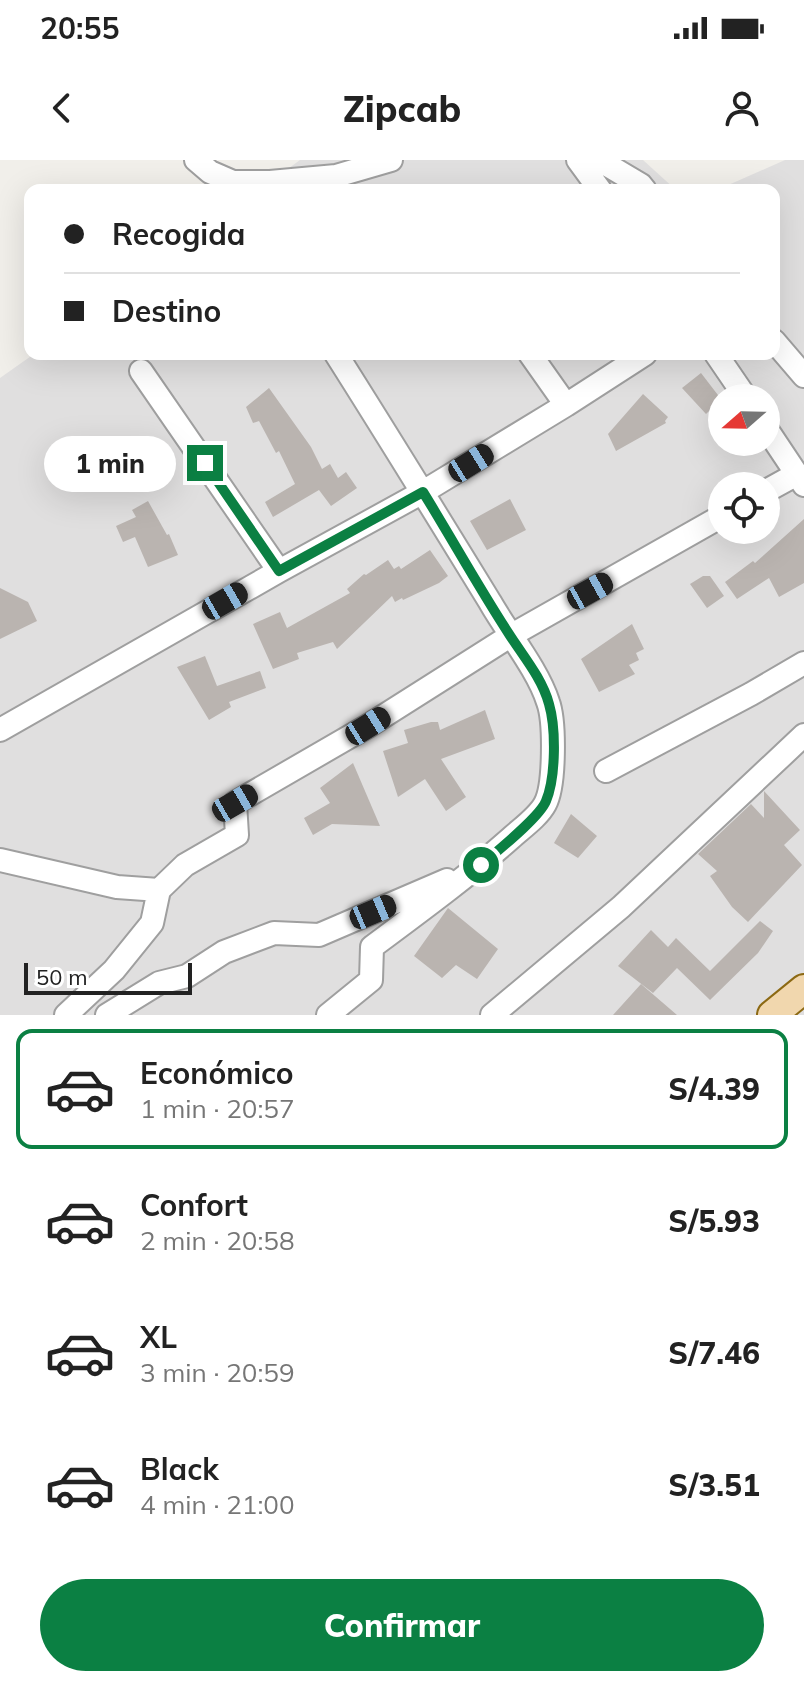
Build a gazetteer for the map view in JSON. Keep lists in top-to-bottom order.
{
  "scale_bar": "50 m",
  "north": "left",
  "page": {
    "status": "20:55",
    "header": "Zipcab",
    "banner": ["Recogida", "Destino"],
    "bubble": "1 min",
    "scale": "50 m",
    "list": [
      {
        "name": "Económico",
        "note": "1 min · 20:57",
        "value": "S/4.39"
      },
      {
        "name": "Confort",
        "note": "2 min · 20:58",
        "value": "S/5.93"
      },
      {
        "name": "XL",
        "note": "3 min · 20:59",
        "value": "S/7.46"
      },
      {
        "name": "Black",
        "note": "4 min · 21:00",
        "value": "S/3.51"
      }
    ],
    "buttons": "Confirmar"
  }
}
